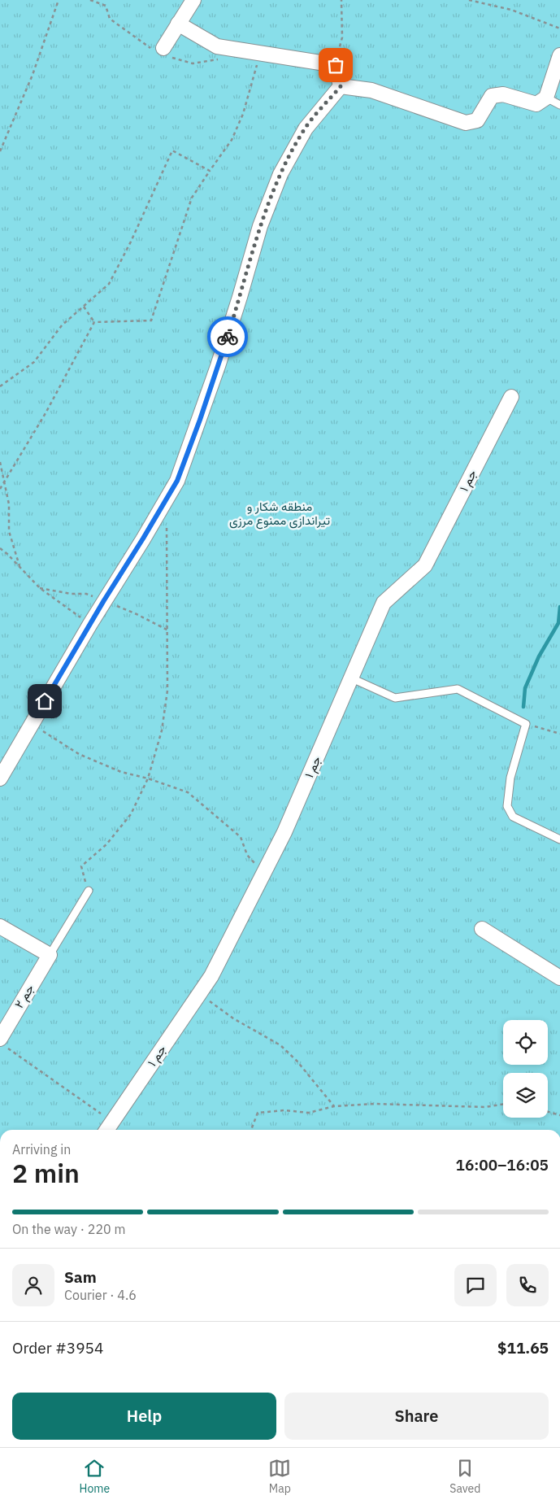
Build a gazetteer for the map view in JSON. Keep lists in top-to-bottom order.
{
  "streets": {
    "street": ["جم ۱", "جم ۲"]
  },
  "parks": ["منطقه شکار و تیراندازی ممنوع مرزی"],
  "page": {
    "heading": ["2 min", "Arriving in", "16:00–16:05"],
    "panel": [
      "Sam",
      "Courier · 4.6",
      "Order #3954",
      "$11.65"
    ],
    "bar": "On the way · 220 m",
    "buttons": ["Help", "Share"],
    "tabs": ["Home", "Map", "Saved"]
  }
}
